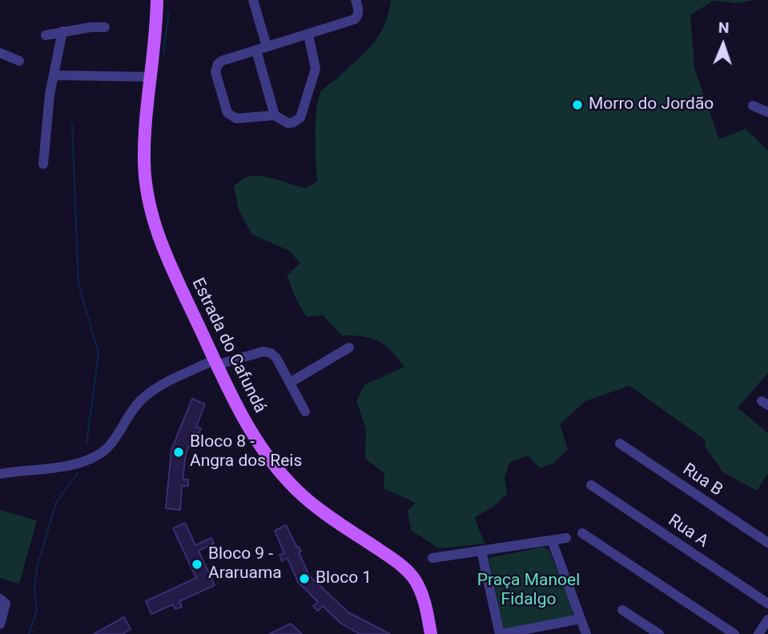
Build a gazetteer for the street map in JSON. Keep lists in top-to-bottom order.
{
  "streets": {
    "main road": ["Estrada do Cafundá"],
    "street": ["Rua B", "Rua A"]
  },
  "parks": ["Praça Manoel Fidalgo"],
  "places": [
    "Morro do Jordão",
    "Bloco 8 - Angra dos Reis",
    "Bloco 9 - Araruama",
    "Bloco 1"
  ],
  "north": "top"
}
